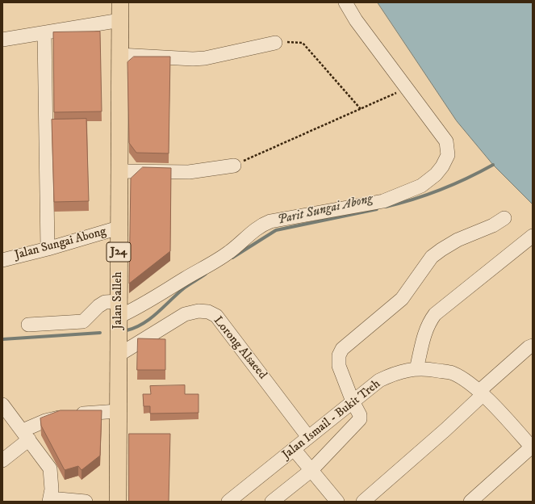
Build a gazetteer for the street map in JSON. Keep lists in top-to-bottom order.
{
  "streets": {
    "main road": ["J24", "Jalan Salleh"],
    "street": ["Jalan Sungai Abong", "Lorong Alsaeed", "Jalan Ismail - Bukit Treh"]
  },
  "crossings": [
    ["Jalan Sungai Abong", "Jalan Salleh"],
    ["Jalan Salleh", "Lorong Alsaeed"],
    ["Lorong Alsaeed", "Jalan Ismail - Bukit Treh"]
  ],
  "water": ["Parit Sungai Abong"]
}
